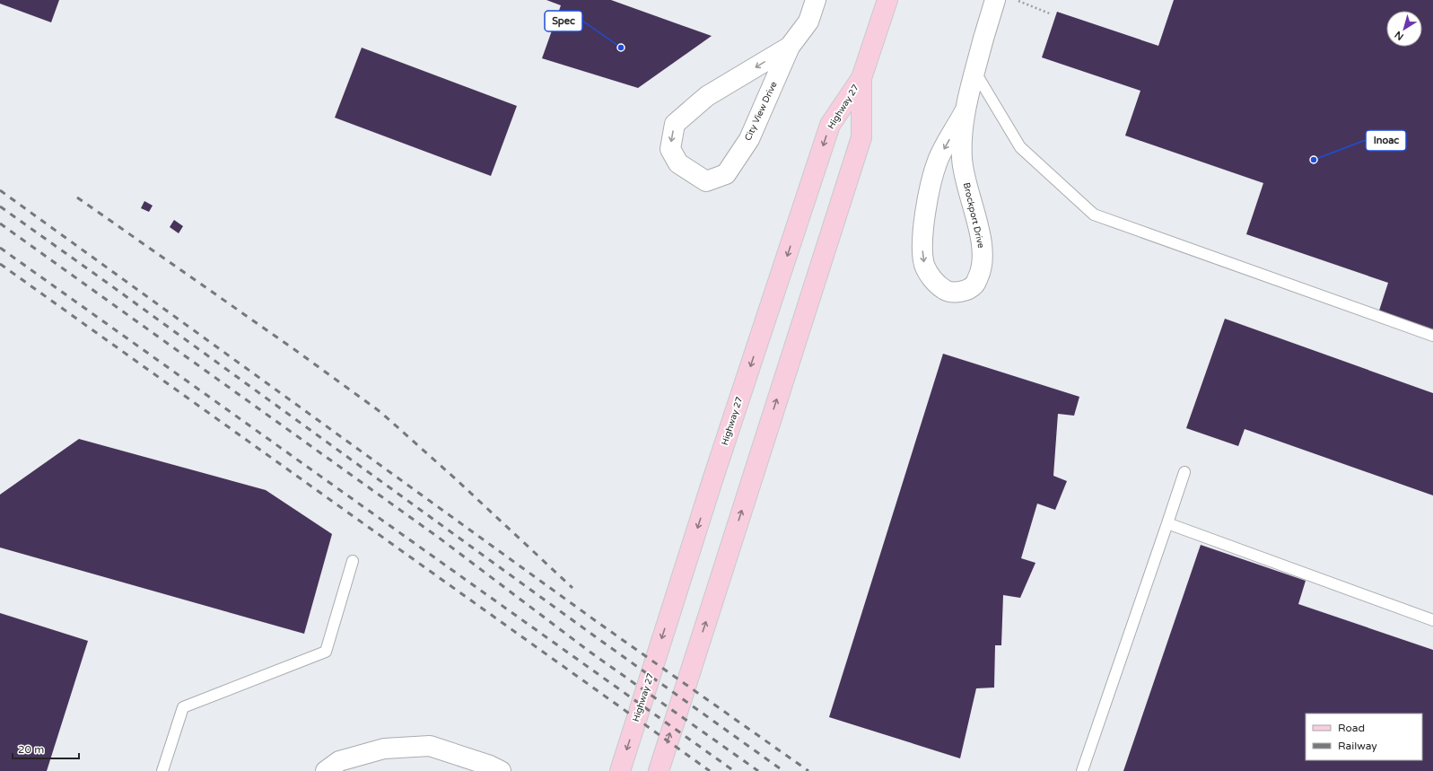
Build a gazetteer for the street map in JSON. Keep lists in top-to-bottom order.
{
  "streets": {
    "main road": ["Highway 27"],
    "street": ["City View Drive", "Brockport Drive"]
  },
  "places": ["Spec", "Inoac"],
  "legend": ["Road", "Railway"],
  "scale_bar": "20 m",
  "north": "bottom left"
}
